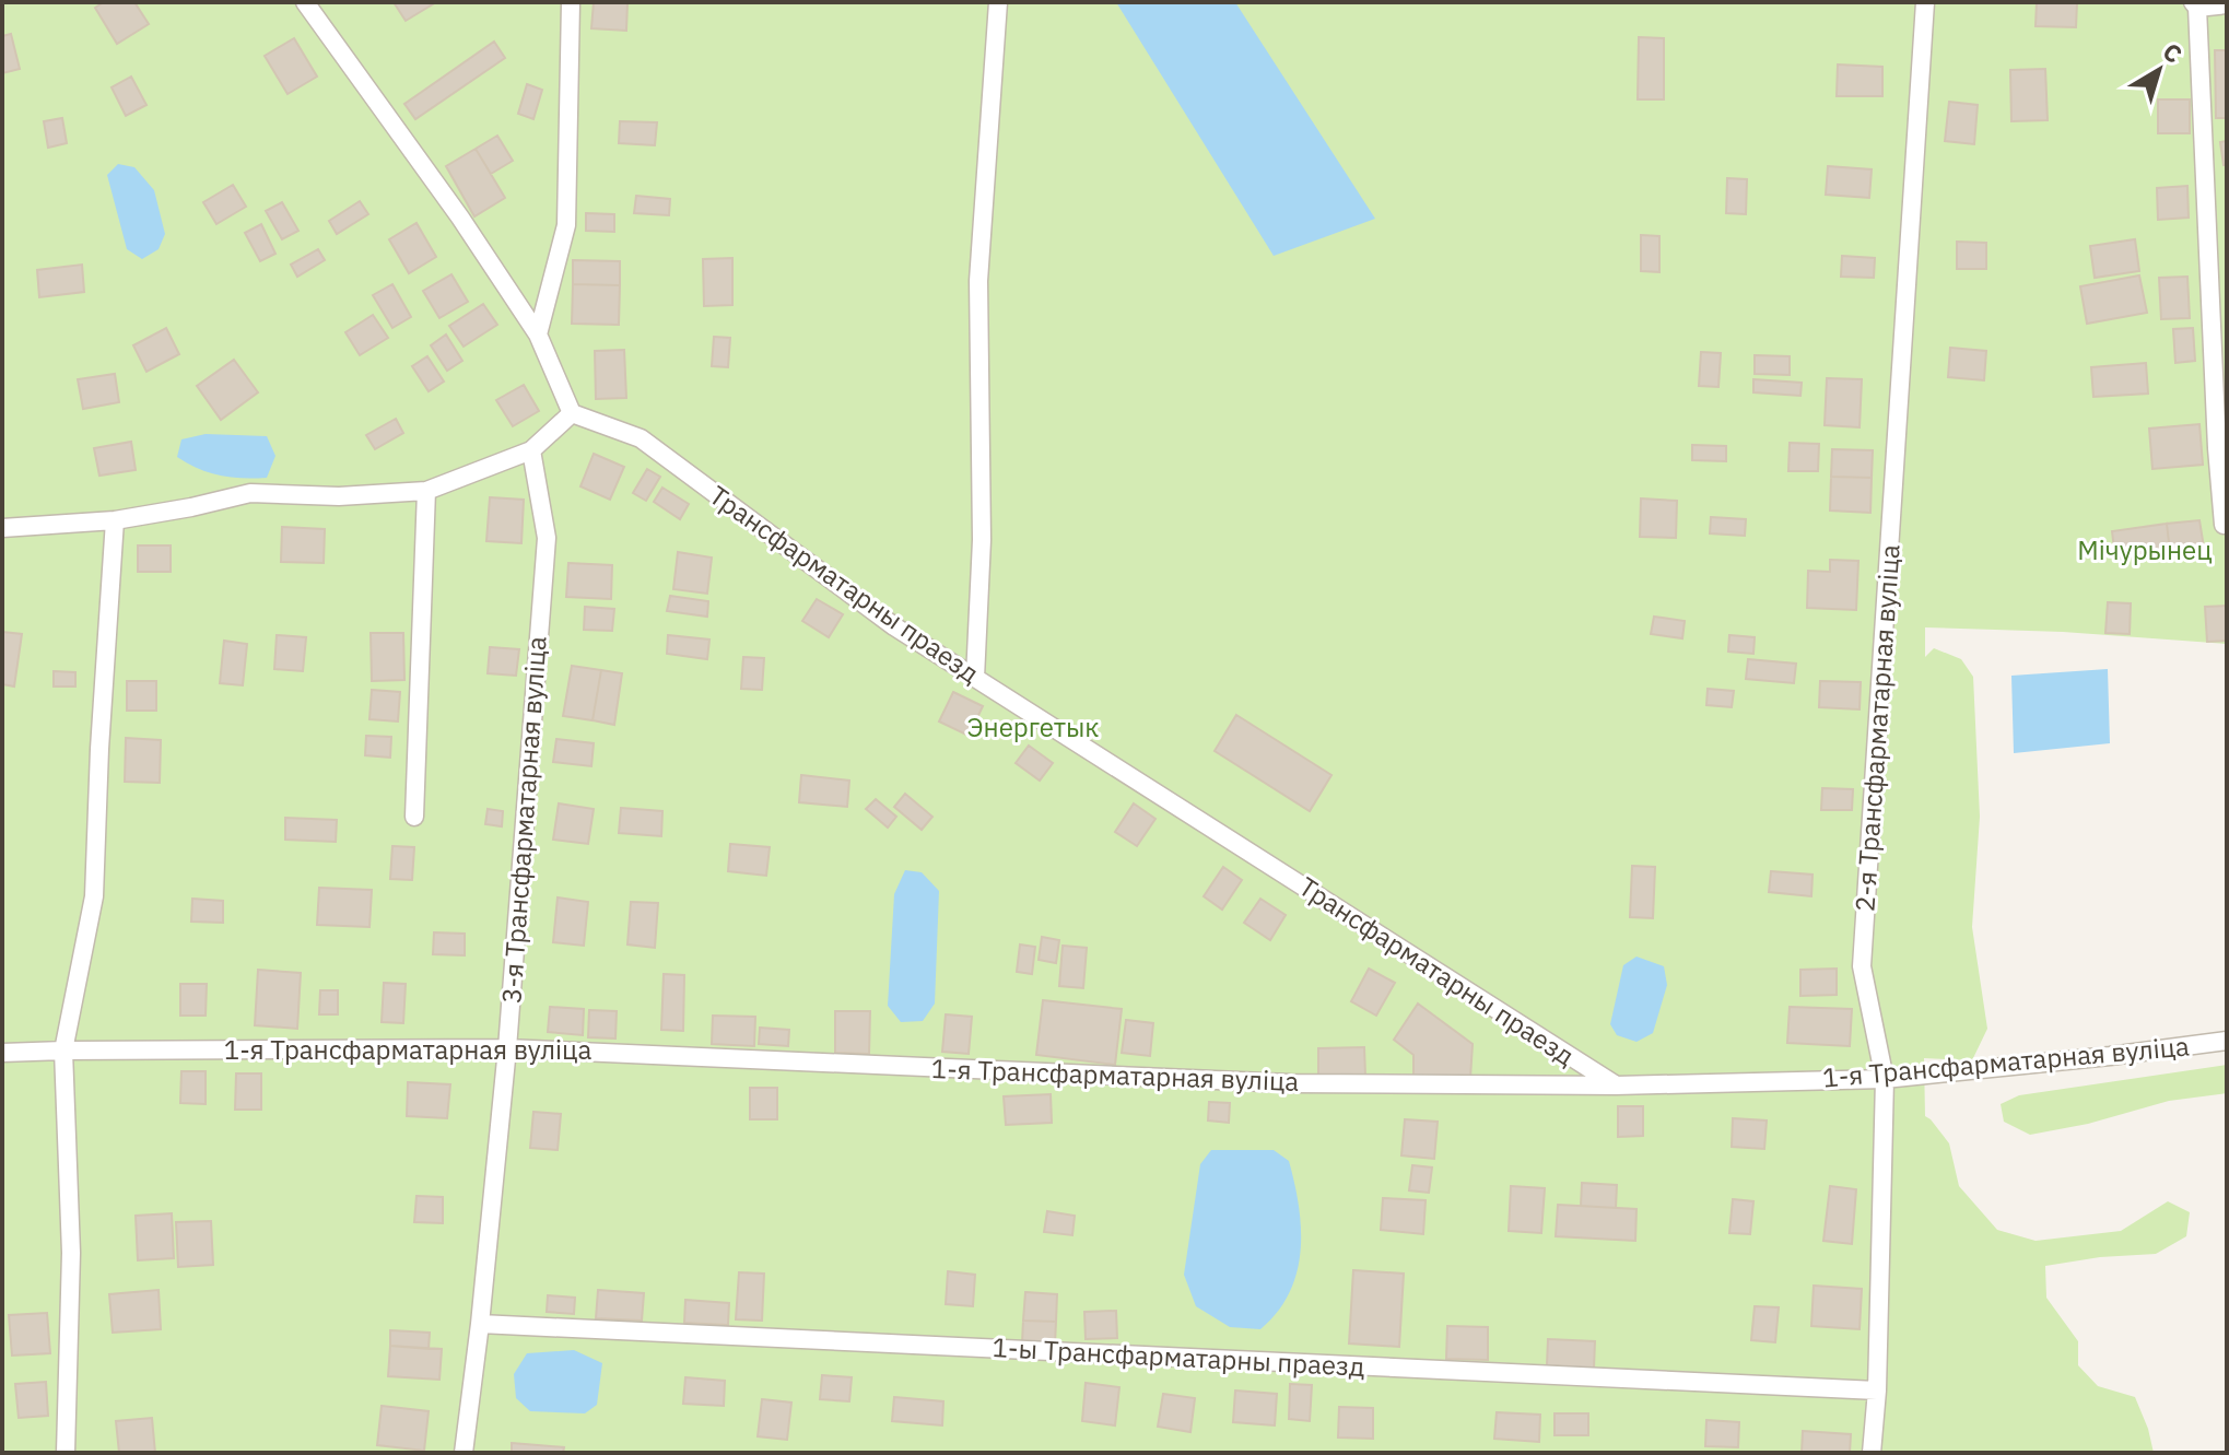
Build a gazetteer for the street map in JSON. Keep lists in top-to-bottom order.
{
  "streets": {
    "lane": [
      "Трансфарматарны праезд",
      "2-я Трансфарматарная вуліца",
      "3-я Трансфарматарная вуліца",
      "1-я Трансфарматарная вуліца",
      "1-ы Трансфарматарны праезд"
    ]
  },
  "crossings": [
    ["Трансфарматарны праезд", "1-я Трансфарматарная вуліца"],
    ["2-я Трансфарматарная вуліца", "1-я Трансфарматарная вуліца"],
    ["2-я Трансфарматарная вуліца", "1-ы Трансфарматарны праезд"],
    ["3-я Трансфарматарная вуліца", "1-я Трансфарматарная вуліца"],
    ["3-я Трансфарматарная вуліца", "1-ы Трансфарматарны праезд"]
  ],
  "parks": ["Мічурынец", "Энергетык"],
  "north": "top right"
}
